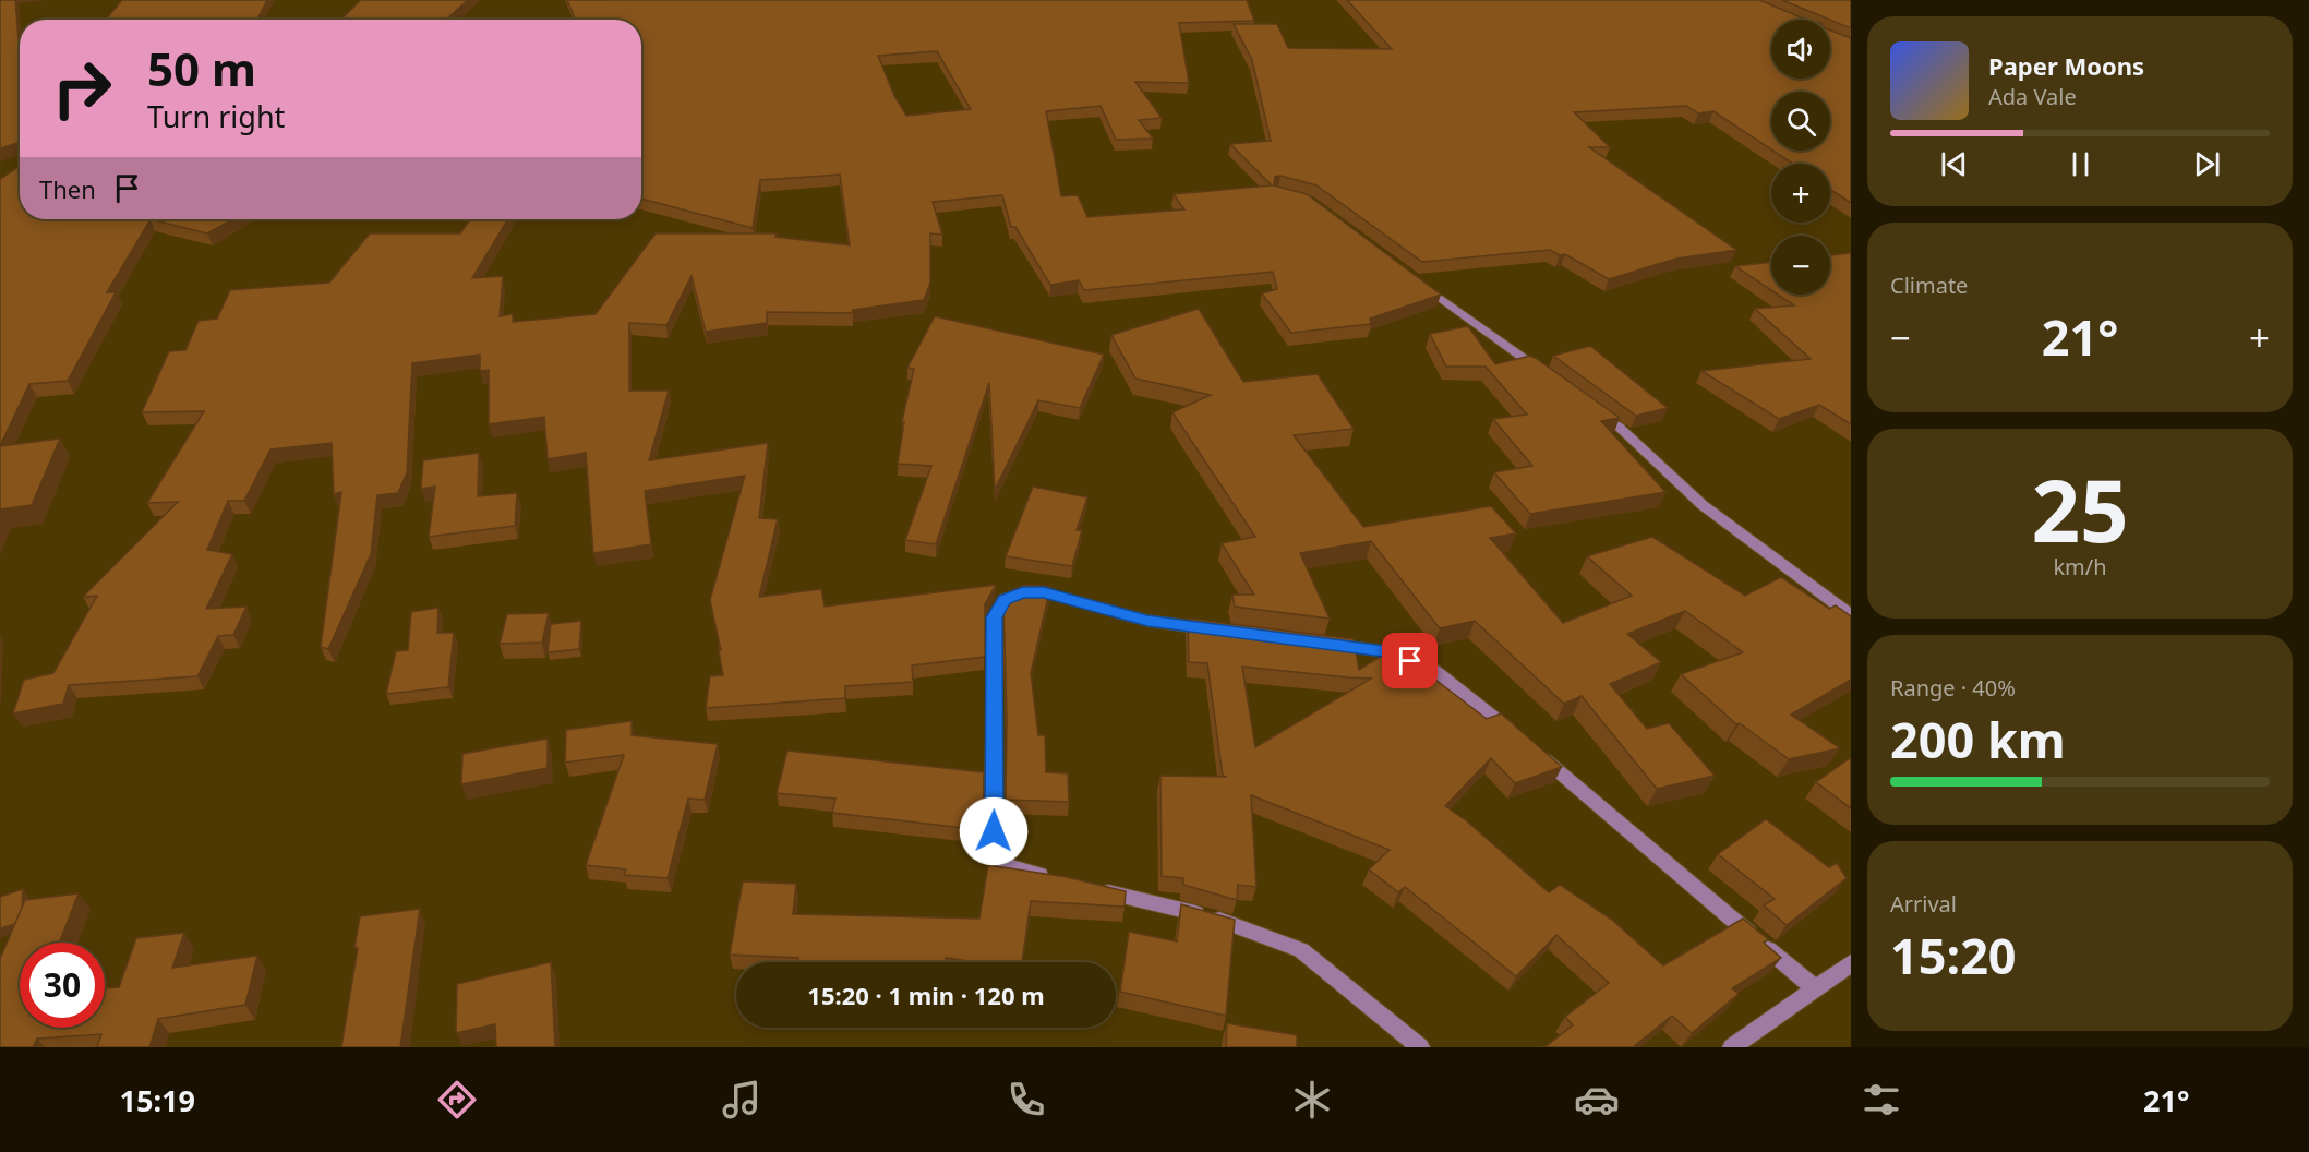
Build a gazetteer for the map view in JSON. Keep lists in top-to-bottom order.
{
  "page": {
    "map_buttons": ["+", "−"],
    "turn": ["50 m", "Turn right"],
    "song": ["Paper Moons", "Ada Vale"],
    "then": "Then",
    "tile": [
      "Climate",
      ["25", "km/h"],
      ["Range · 40%", "200 km"],
      ["Arrival", "15:20"]
    ],
    "heat": ["−", "21°", "+"],
    "limit": "30",
    "trip": "15:20 · 1 min · 120 m",
    "tabs": ["15:19", "21°"]
  }
}
